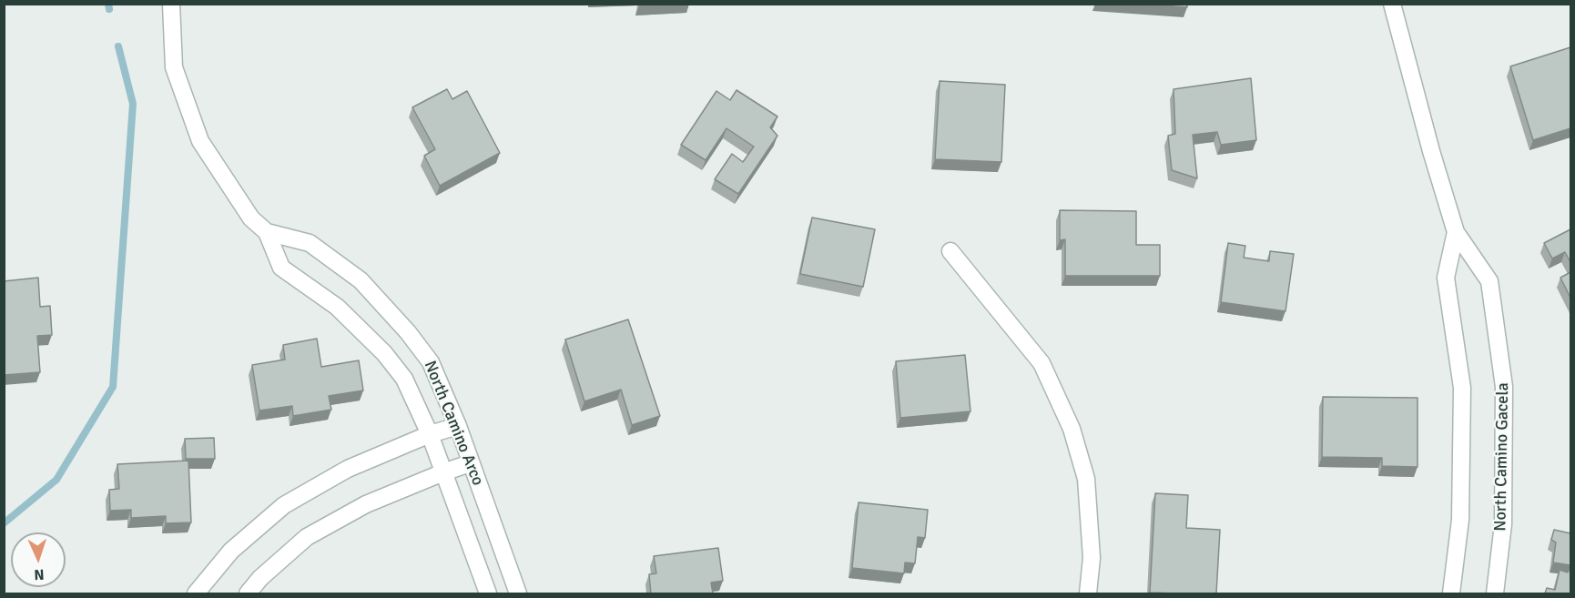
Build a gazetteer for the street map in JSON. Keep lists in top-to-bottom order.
{
  "streets": {
    "street": ["North Camino Arco", "North Camino Gacela"]
  },
  "north": "bottom"
}
